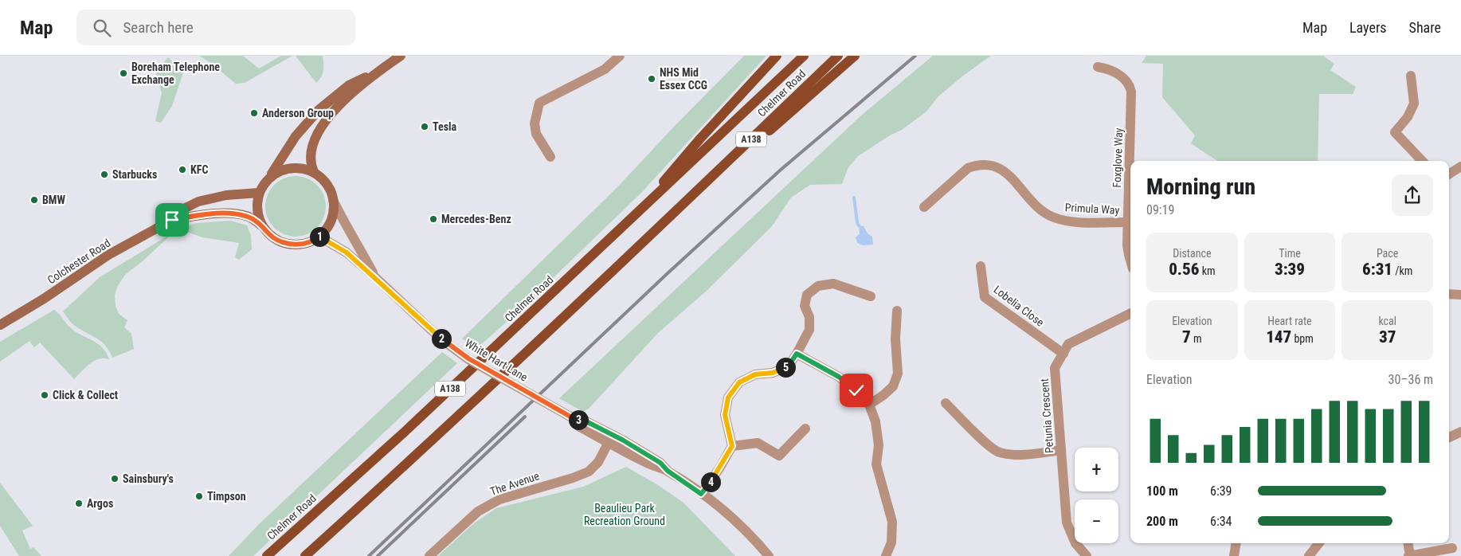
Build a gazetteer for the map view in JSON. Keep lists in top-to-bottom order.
{
  "streets": {
    "main road": ["Chelmer Road", "A138", "Colchester Road"],
    "street": [
      "Foxglove Way",
      "Primula Way",
      "Lobelia Close",
      "White Hart Lane",
      "Petunia Crescent",
      "The Avenue"
    ]
  },
  "crossings": [
    ["Chelmer Road", "A138"],
    ["Foxglove Way", "Primula Way"],
    ["Colchester Road", "White Hart Lane"],
    ["Lobelia Close", "Petunia Crescent"],
    ["White Hart Lane", "The Avenue"]
  ],
  "parks": ["Beaulieu Park Recreation Ground"],
  "places": [
    "Boreham Telephone Exchange",
    "NHS Mid Essex CCG",
    "Anderson Group",
    "Tesla",
    "KFC",
    "Starbucks",
    "BMW",
    "Mercedes-Benz",
    "Click & Collect",
    "Sainsbury's",
    "Timpson",
    "Argos"
  ],
  "page": {
    "header": "Map",
    "search": "Search here",
    "nav": ["Map", "Layers", "Share"],
    "heading": ["Morning run", "09:19"],
    "pins": [
      "1",
      "2",
      "5",
      "3",
      "4"
    ],
    "stats": [
      ["Distance", "0.56 km"],
      ["Time", "3:39"],
      ["Pace", "6:31 /km"],
      ["Elevation", "7 m"],
      ["Heart rate", "147 bpm"],
      ["kcal", "37"]
    ],
    "chart": ["Elevation", "30–36 m"],
    "map_buttons": ["+", "−"],
    "list": [
      {
        "name": "100 m",
        "note": "6:39"
      },
      {
        "name": "200 m",
        "note": "6:34"
      }
    ]
  }
}
